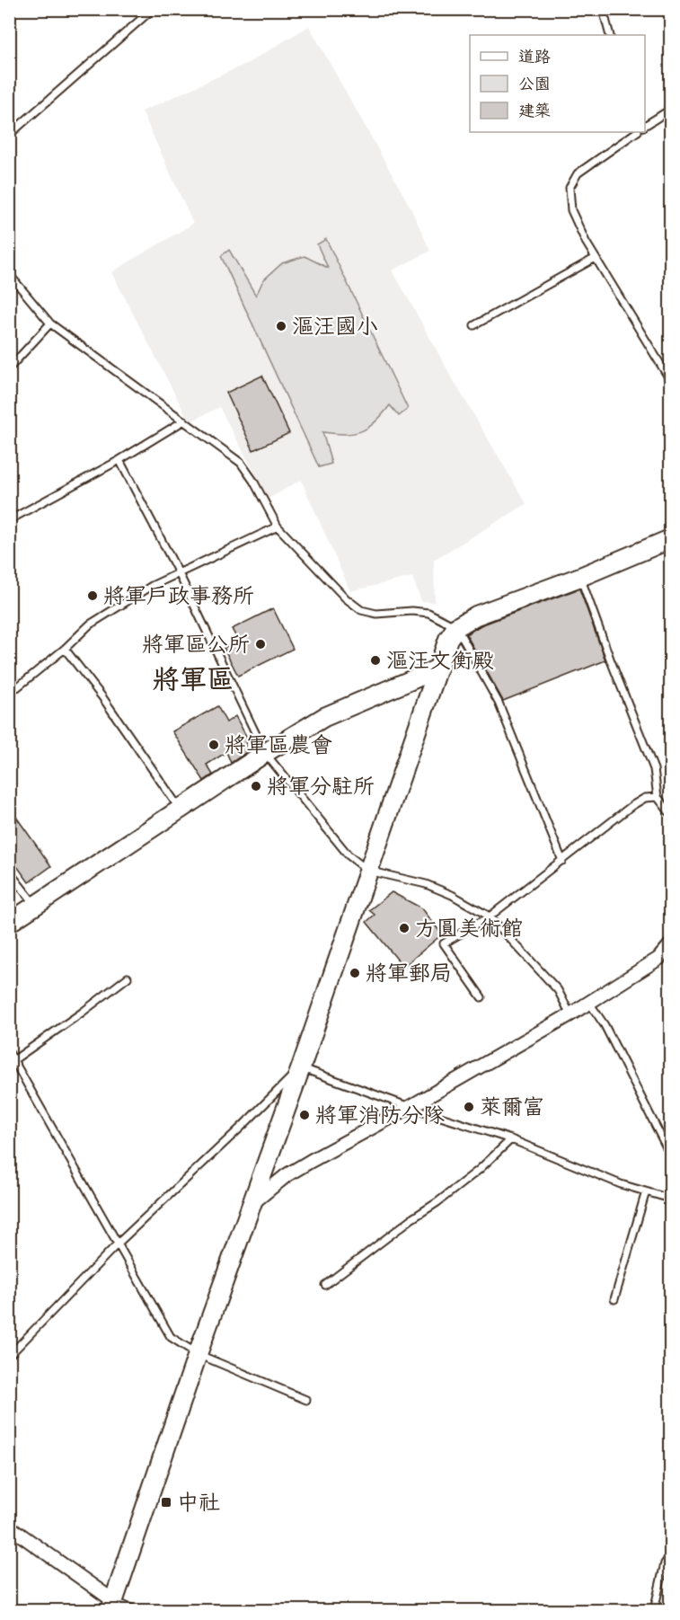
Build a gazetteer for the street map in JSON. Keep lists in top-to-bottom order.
{
  "districts": ["將軍區"],
  "places": {
    "other": [
      "漚汪國小",
      "將軍戶政事務所",
      "將軍區公所",
      "漚汪文衡殿",
      "將軍區農會",
      "將軍分駐所",
      "方圓美術館",
      "將軍郵局",
      "萊爾富",
      "將軍消防分隊"
    ],
    "transit": ["中社"]
  },
  "legend": ["道路", "公園", "建築"]
}
